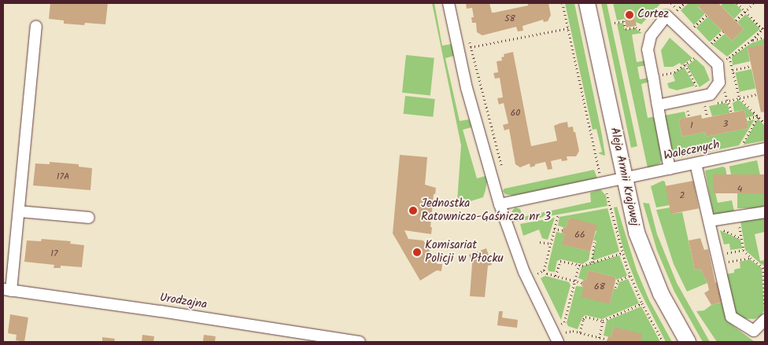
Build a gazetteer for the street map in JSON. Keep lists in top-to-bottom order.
{
  "streets": {
    "street": ["Walecznych", "Aleja Armii Krajowej", "Urodzajna"]
  },
  "crossings": [
    ["Walecznych", "Aleja Armii Krajowej"]
  ],
  "places": ["Cortez", "Jednostka Ratowniczo-Gaśnicza nr 3", "Komisariat Policji w Płocku"],
  "house_numbers": [
    "58",
    "60",
    "3",
    "1",
    "17A",
    "4",
    "2",
    "66",
    "17",
    "68"
  ]
}
